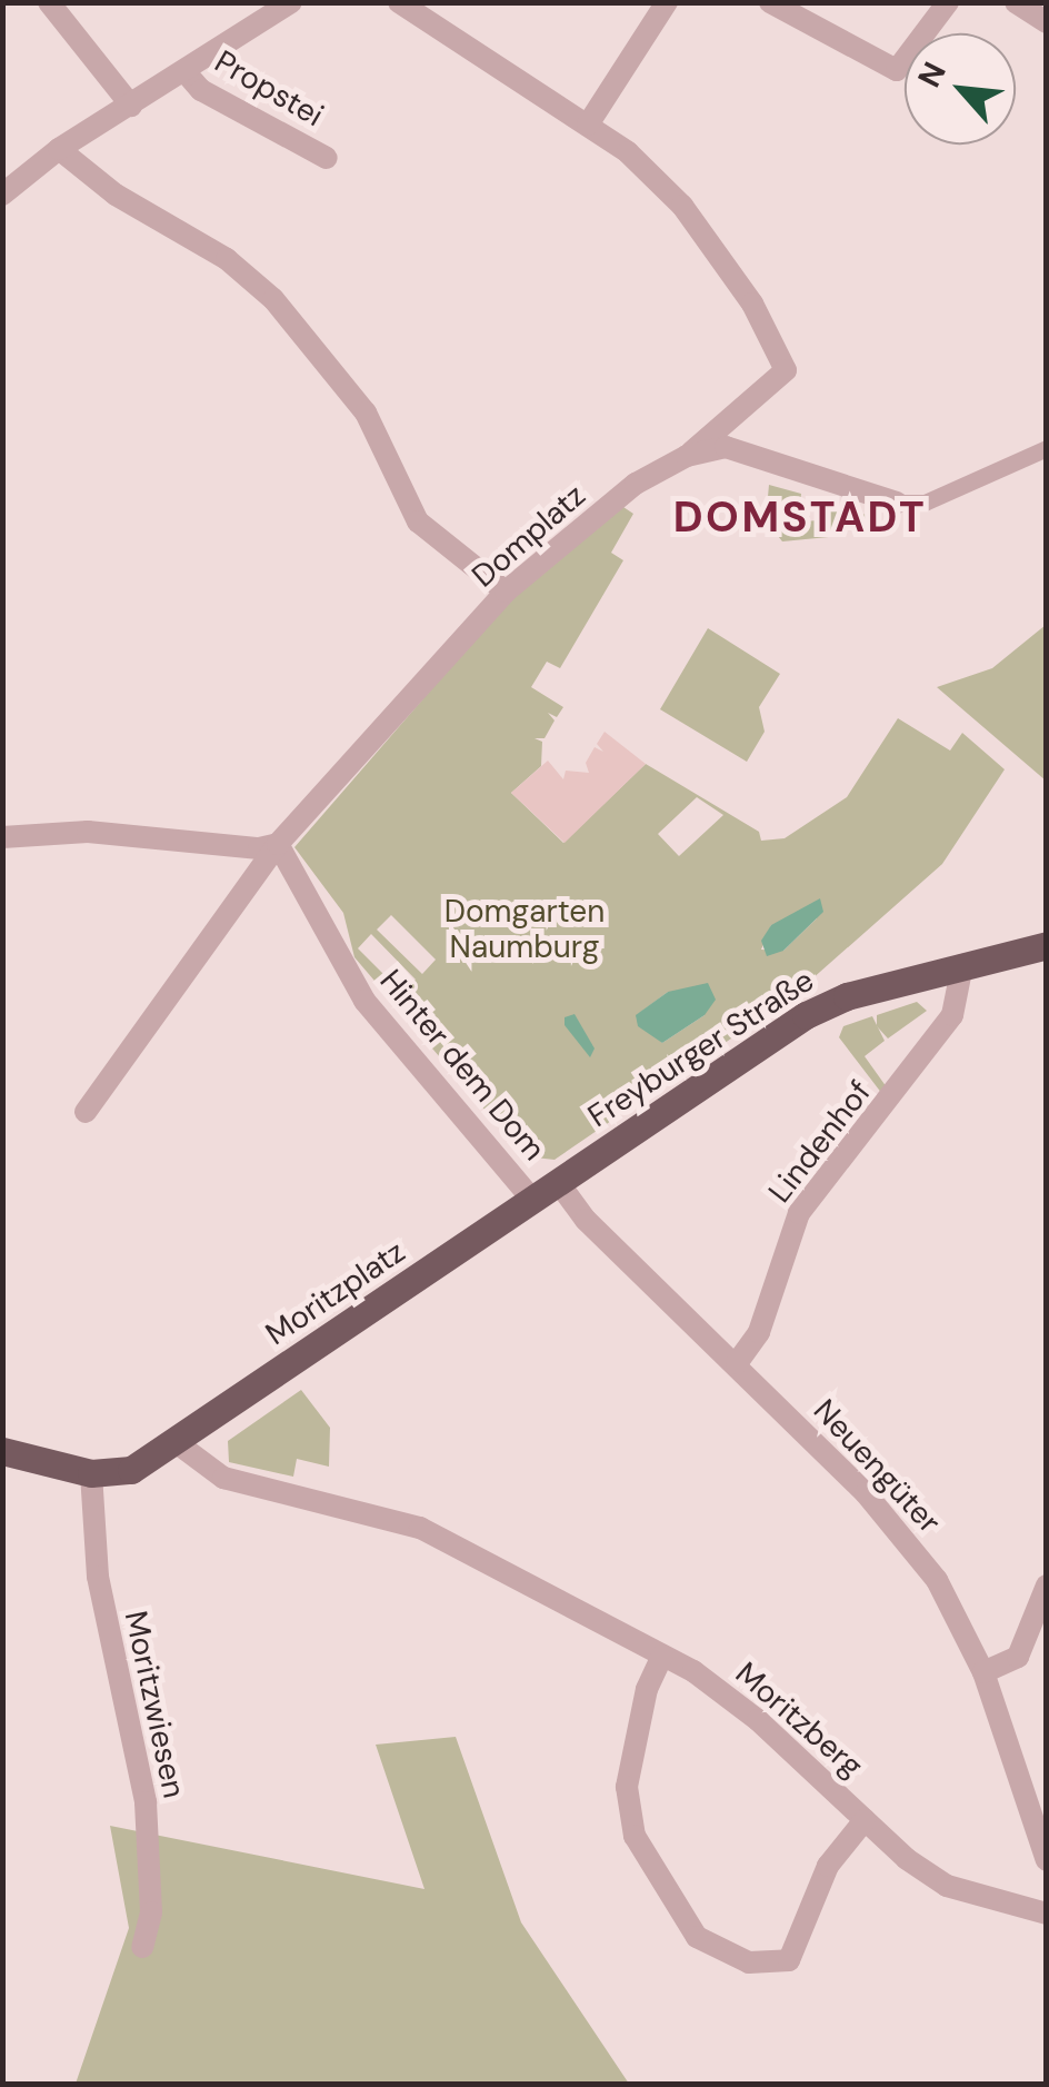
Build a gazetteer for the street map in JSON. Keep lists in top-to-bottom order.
{
  "streets": {
    "main road": ["Freyburger Straße", "Moritzplatz"],
    "street": [
      "Propstei",
      "Domplatz",
      "Hinter dem Dom",
      "Lindenhof",
      "Neuengüter",
      "Moritzwiesen",
      "Moritzberg"
    ]
  },
  "crossings": [
    ["Domplatz", "Hinter dem Dom"],
    ["Freyburger Straße", "Hinter dem Dom"],
    ["Freyburger Straße", "Lindenhof"],
    ["Freyburger Straße", "Moritzplatz"],
    ["Freyburger Straße", "Neuengüter"],
    ["Hinter dem Dom", "Moritzplatz"],
    ["Lindenhof", "Neuengüter"],
    ["Moritzplatz", "Moritzwiesen"],
    ["Moritzplatz", "Moritzberg"]
  ],
  "districts": ["DOMSTADT"],
  "parks": ["Domgarten Naumburg"],
  "north": "top left"
}
